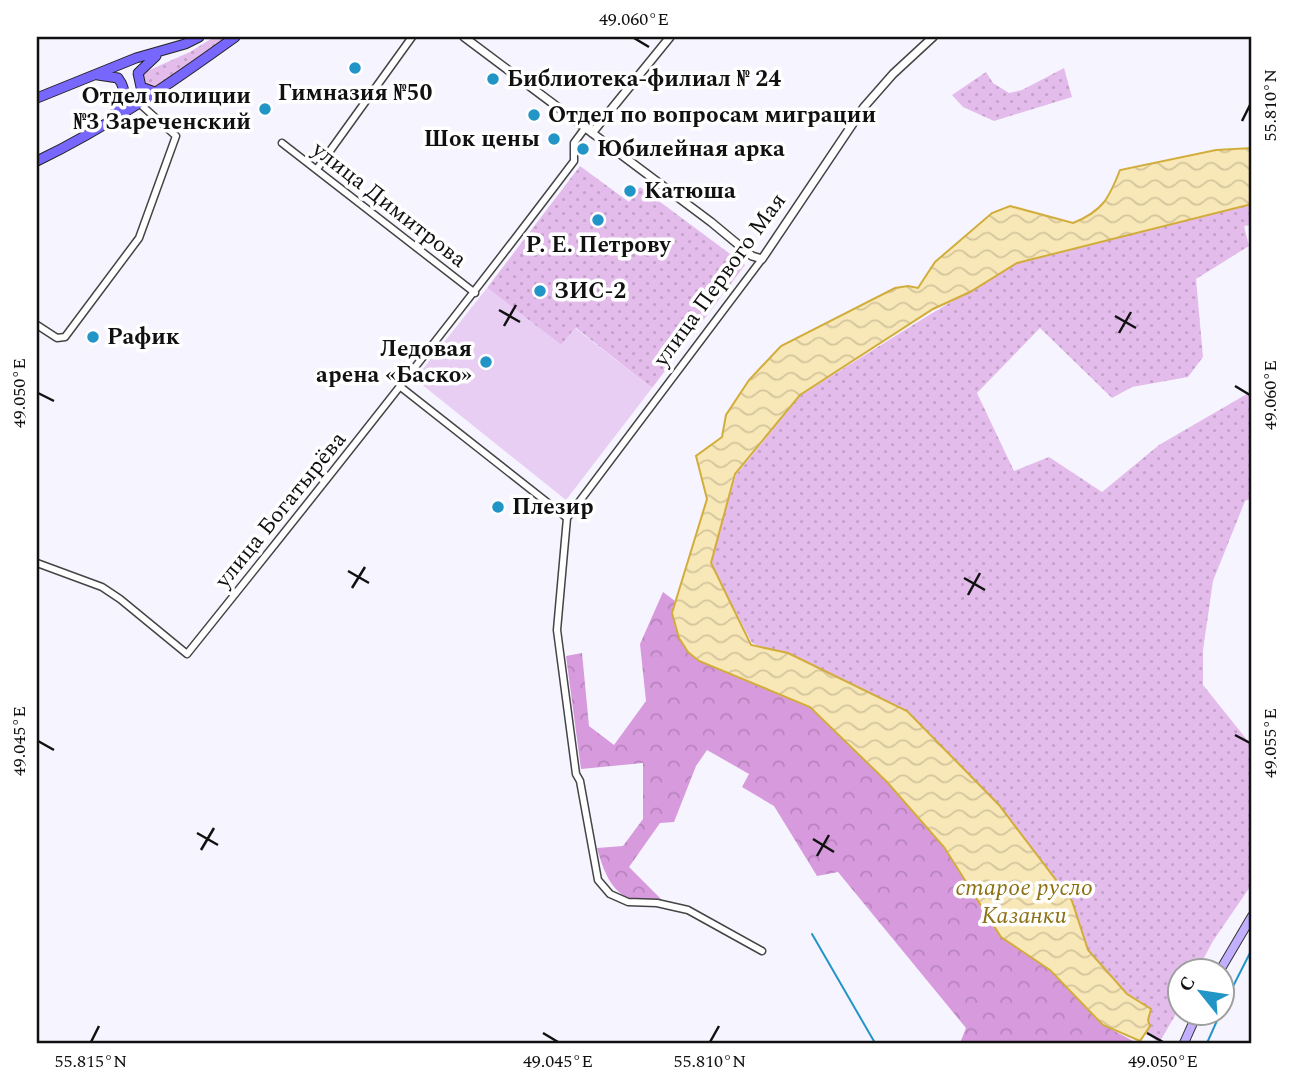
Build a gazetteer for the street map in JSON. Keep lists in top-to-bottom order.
{
  "streets": {
    "street": ["улица Димитрова", "улица Первого Мая", "улица Богатырёва"]
  },
  "crossings": [
    ["улица Димитрова", "улица Богатырёва"]
  ],
  "water": ["старое русло Казанки"],
  "places": [
    "Гимназия №50",
    "Библиотека-филиал № 24",
    "Отдел полиции №3 Зареченский",
    "Отдел по вопросам миграции",
    "Шок цены",
    "Юбилейная арка",
    "Катюша",
    "Р. Е. Петрову",
    "ЗИС-2",
    "Рафик",
    "Ледовая арена «Баско»",
    "Плезир"
  ],
  "north": "top left",
  "coordinates": [
    "49.060°E",
    "55.810°N",
    "49.050°E",
    "49.045°E",
    "49.055°E",
    "55.815°N"
  ]
}
